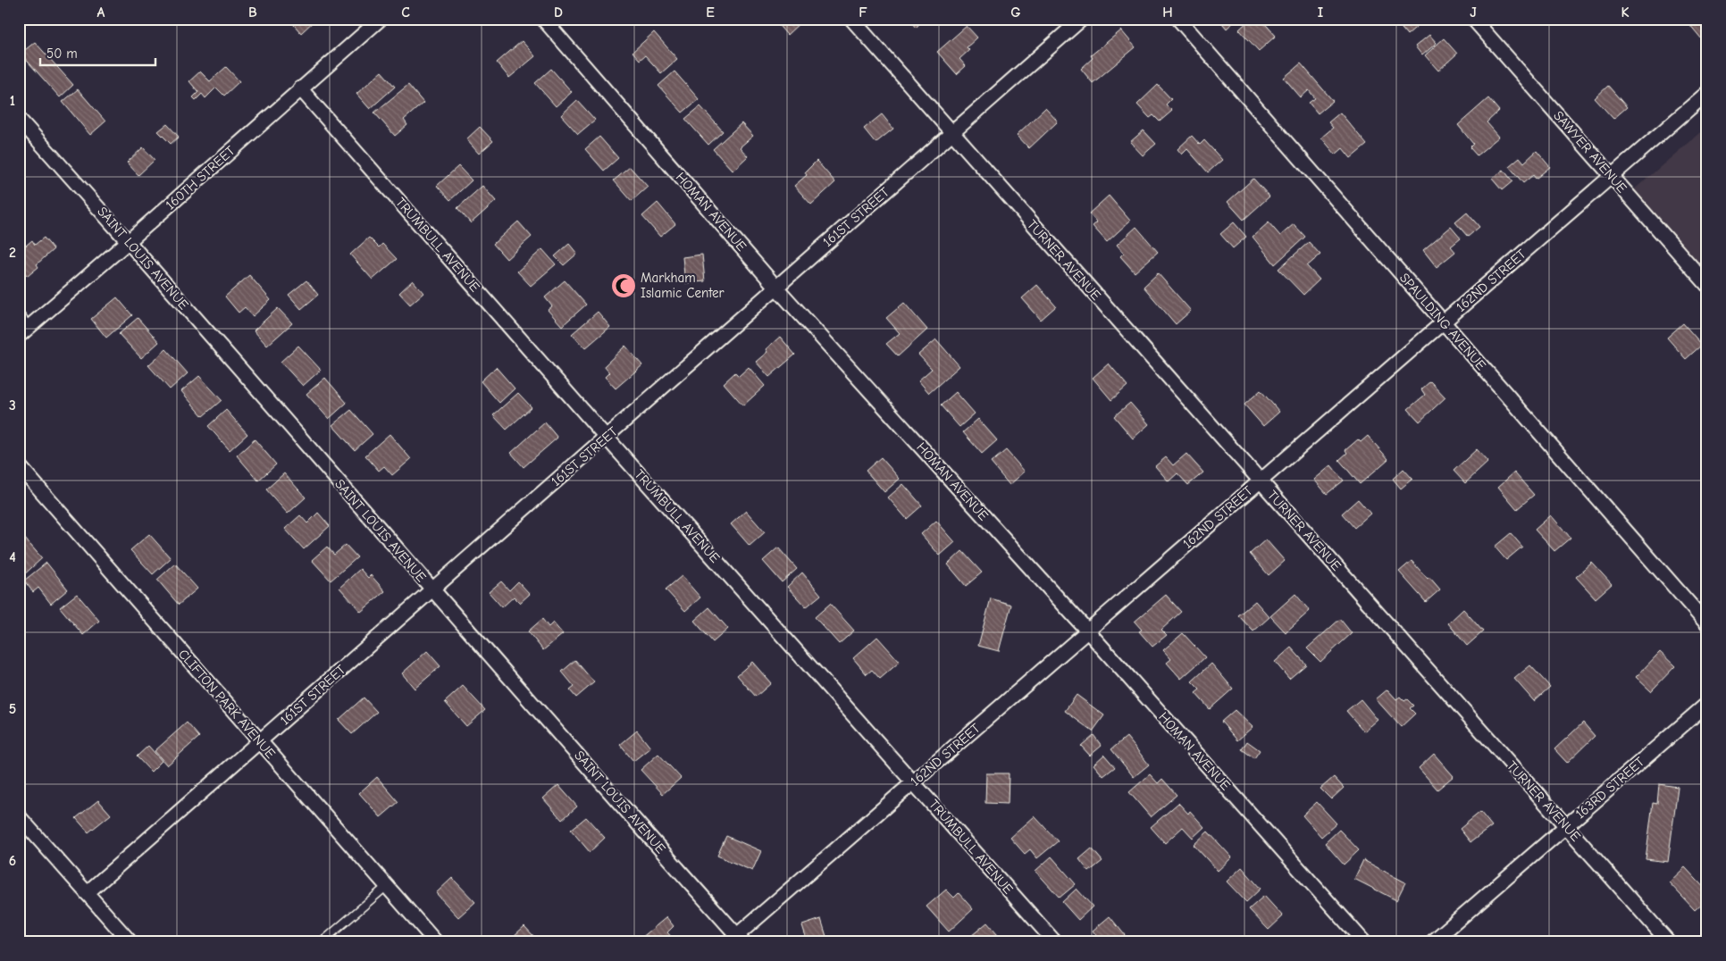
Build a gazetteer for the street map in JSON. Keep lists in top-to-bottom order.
{
  "streets": {
    "street": [
      "SAWYER AVENUE",
      "160TH STREET",
      "HOMAN AVENUE",
      "161ST STREET",
      "TRUMBULL AVENUE",
      "SAINT LOUIS AVENUE",
      "TURNER AVENUE",
      "162ND STREET",
      "SPAULDING AVENUE",
      "CLIFTON PARK AVENUE",
      "163RD STREET"
    ]
  },
  "crossings": [
    ["SAWYER AVENUE", "162ND STREET"],
    ["160TH STREET", "TRUMBULL AVENUE"],
    ["160TH STREET", "SAINT LOUIS AVENUE"],
    ["HOMAN AVENUE", "161ST STREET"],
    ["HOMAN AVENUE", "162ND STREET"],
    ["161ST STREET", "TRUMBULL AVENUE"],
    ["161ST STREET", "SAINT LOUIS AVENUE"],
    ["161ST STREET", "TURNER AVENUE"],
    ["161ST STREET", "CLIFTON PARK AVENUE"],
    ["TRUMBULL AVENUE", "162ND STREET"],
    ["SAINT LOUIS AVENUE", "162ND STREET"],
    ["TURNER AVENUE", "162ND STREET"],
    ["TURNER AVENUE", "163RD STREET"],
    ["162ND STREET", "SPAULDING AVENUE"]
  ],
  "places": {
    "mosque": ["Markham Islamic Center"]
  },
  "scale_bar": "50 m",
  "grid": {
    "columns": [
      "A",
      "B",
      "C",
      "D",
      "E",
      "F",
      "G",
      "H",
      "I",
      "J",
      "K"
    ],
    "rows": [
      "1",
      "2",
      "3",
      "4",
      "5",
      "6"
    ]
  }
}
